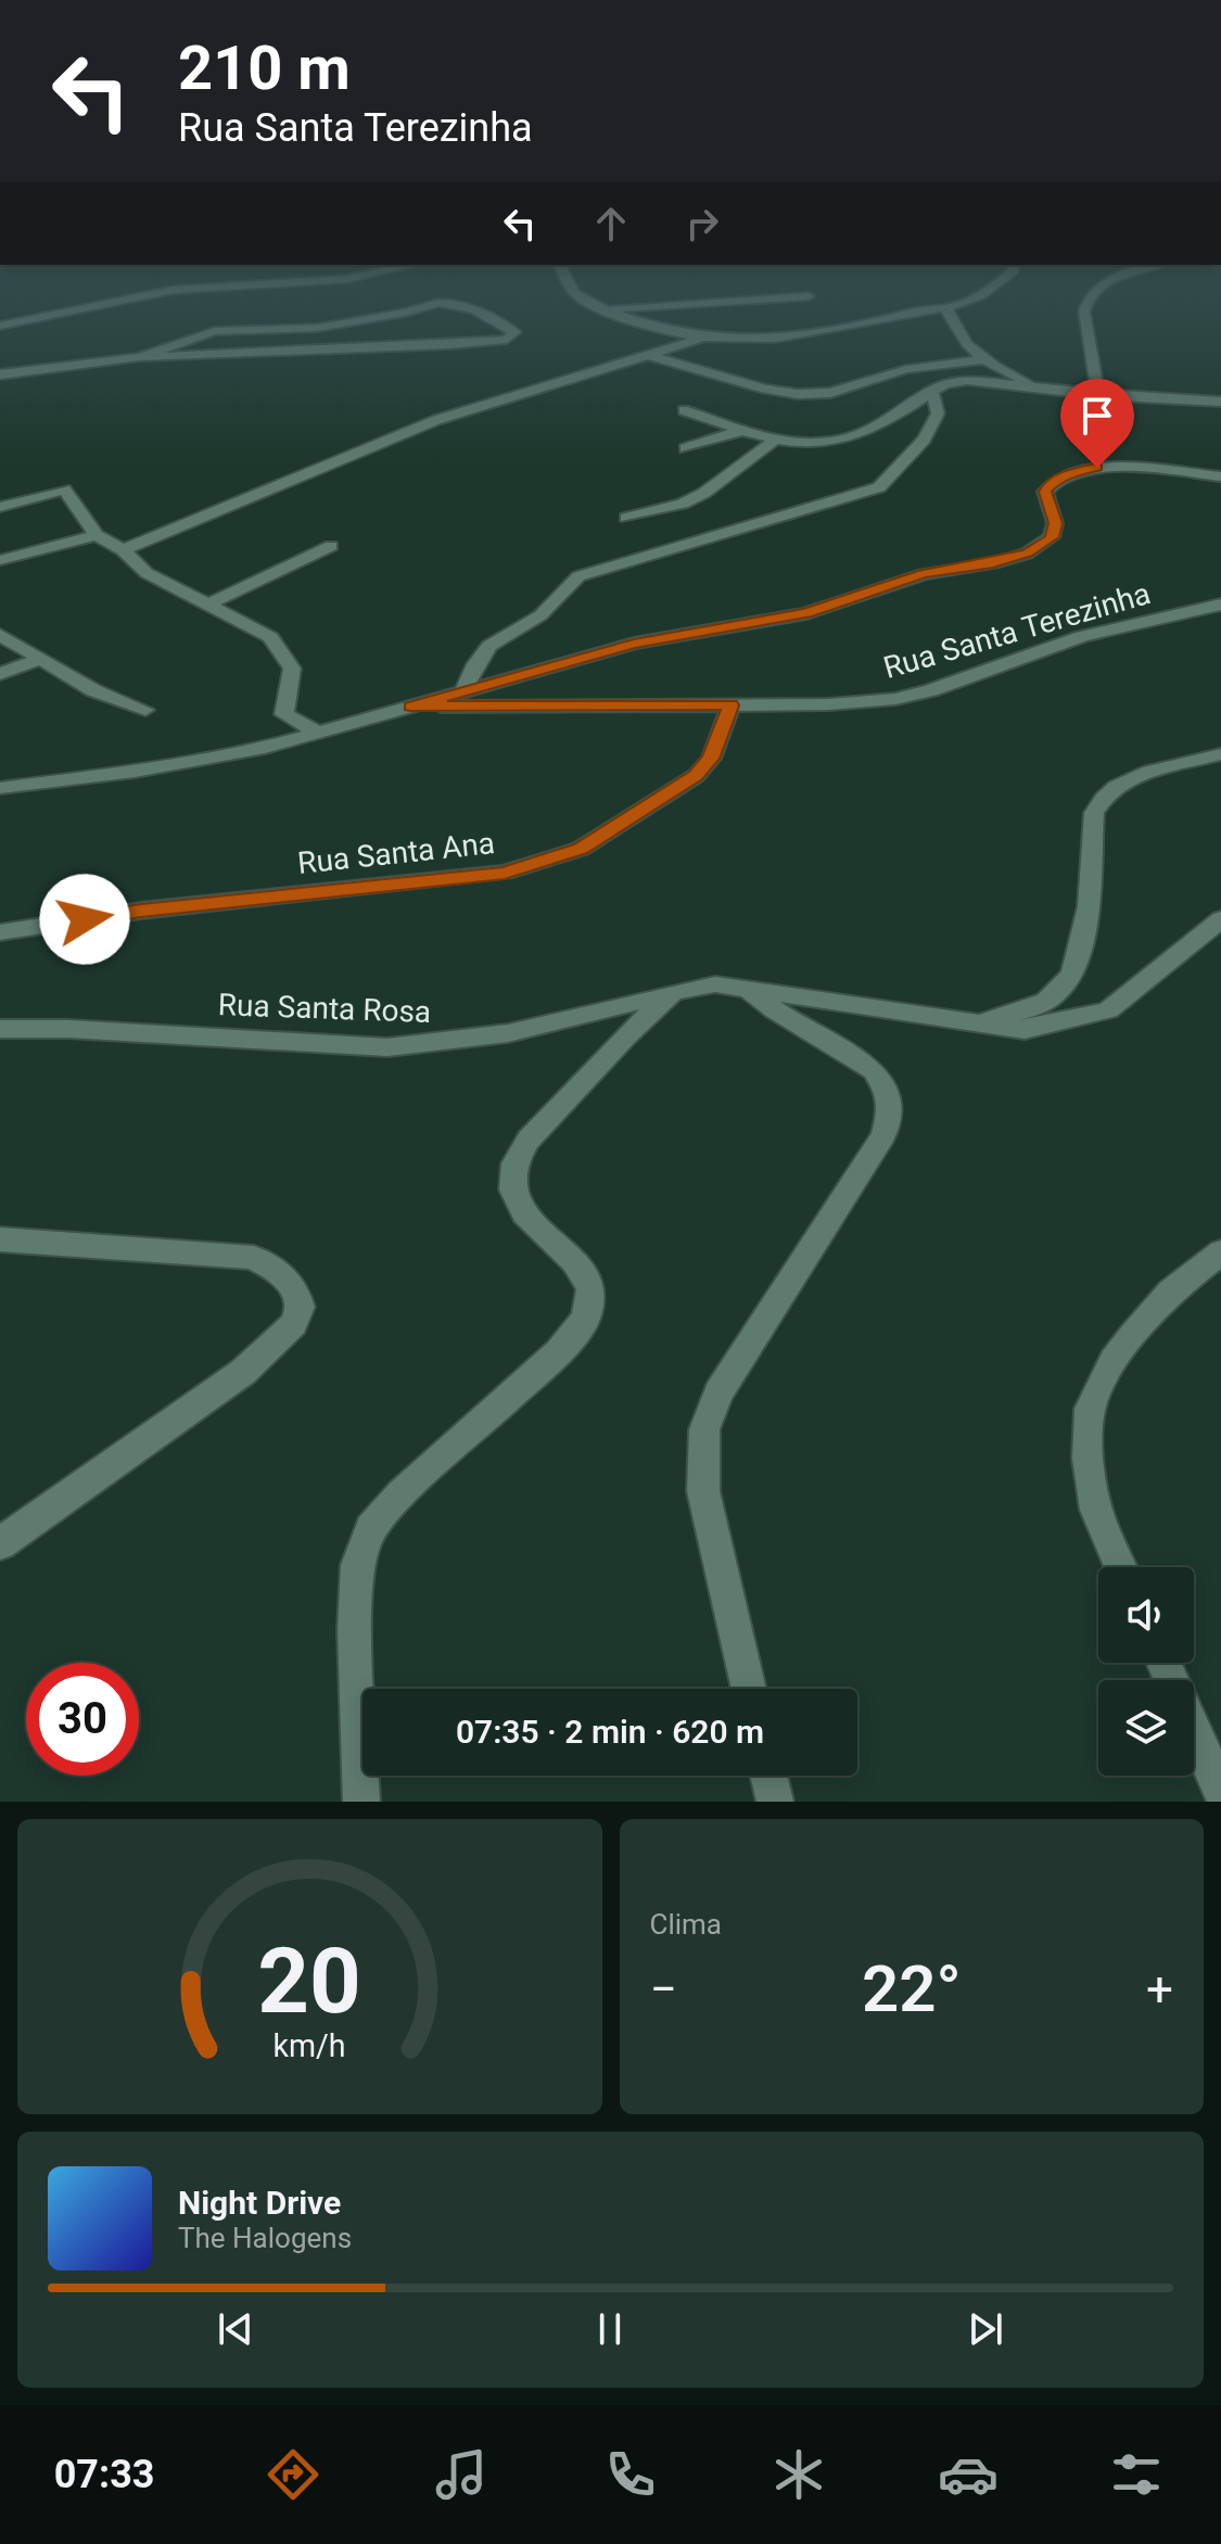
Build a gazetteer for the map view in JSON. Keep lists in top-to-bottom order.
{
  "streets": {
    "street": ["Rua Santa Terezinha", "Rua Santa Ana", "Rua Santa Rosa"]
  },
  "crossings": [
    ["Rua Santa Terezinha", "Rua Santa Ana"]
  ],
  "page": {
    "turn": ["210 m", "Rua Santa Terezinha"],
    "limit": "30",
    "trip": "07:35 · 2 min · 620 m",
    "tile": "Clima",
    "heat": ["−", "22°", "+"],
    "song": ["Night Drive", "The Halogens"],
    "tabs": "07:33",
    "gauge": ["20", "km/h"]
  }
}
